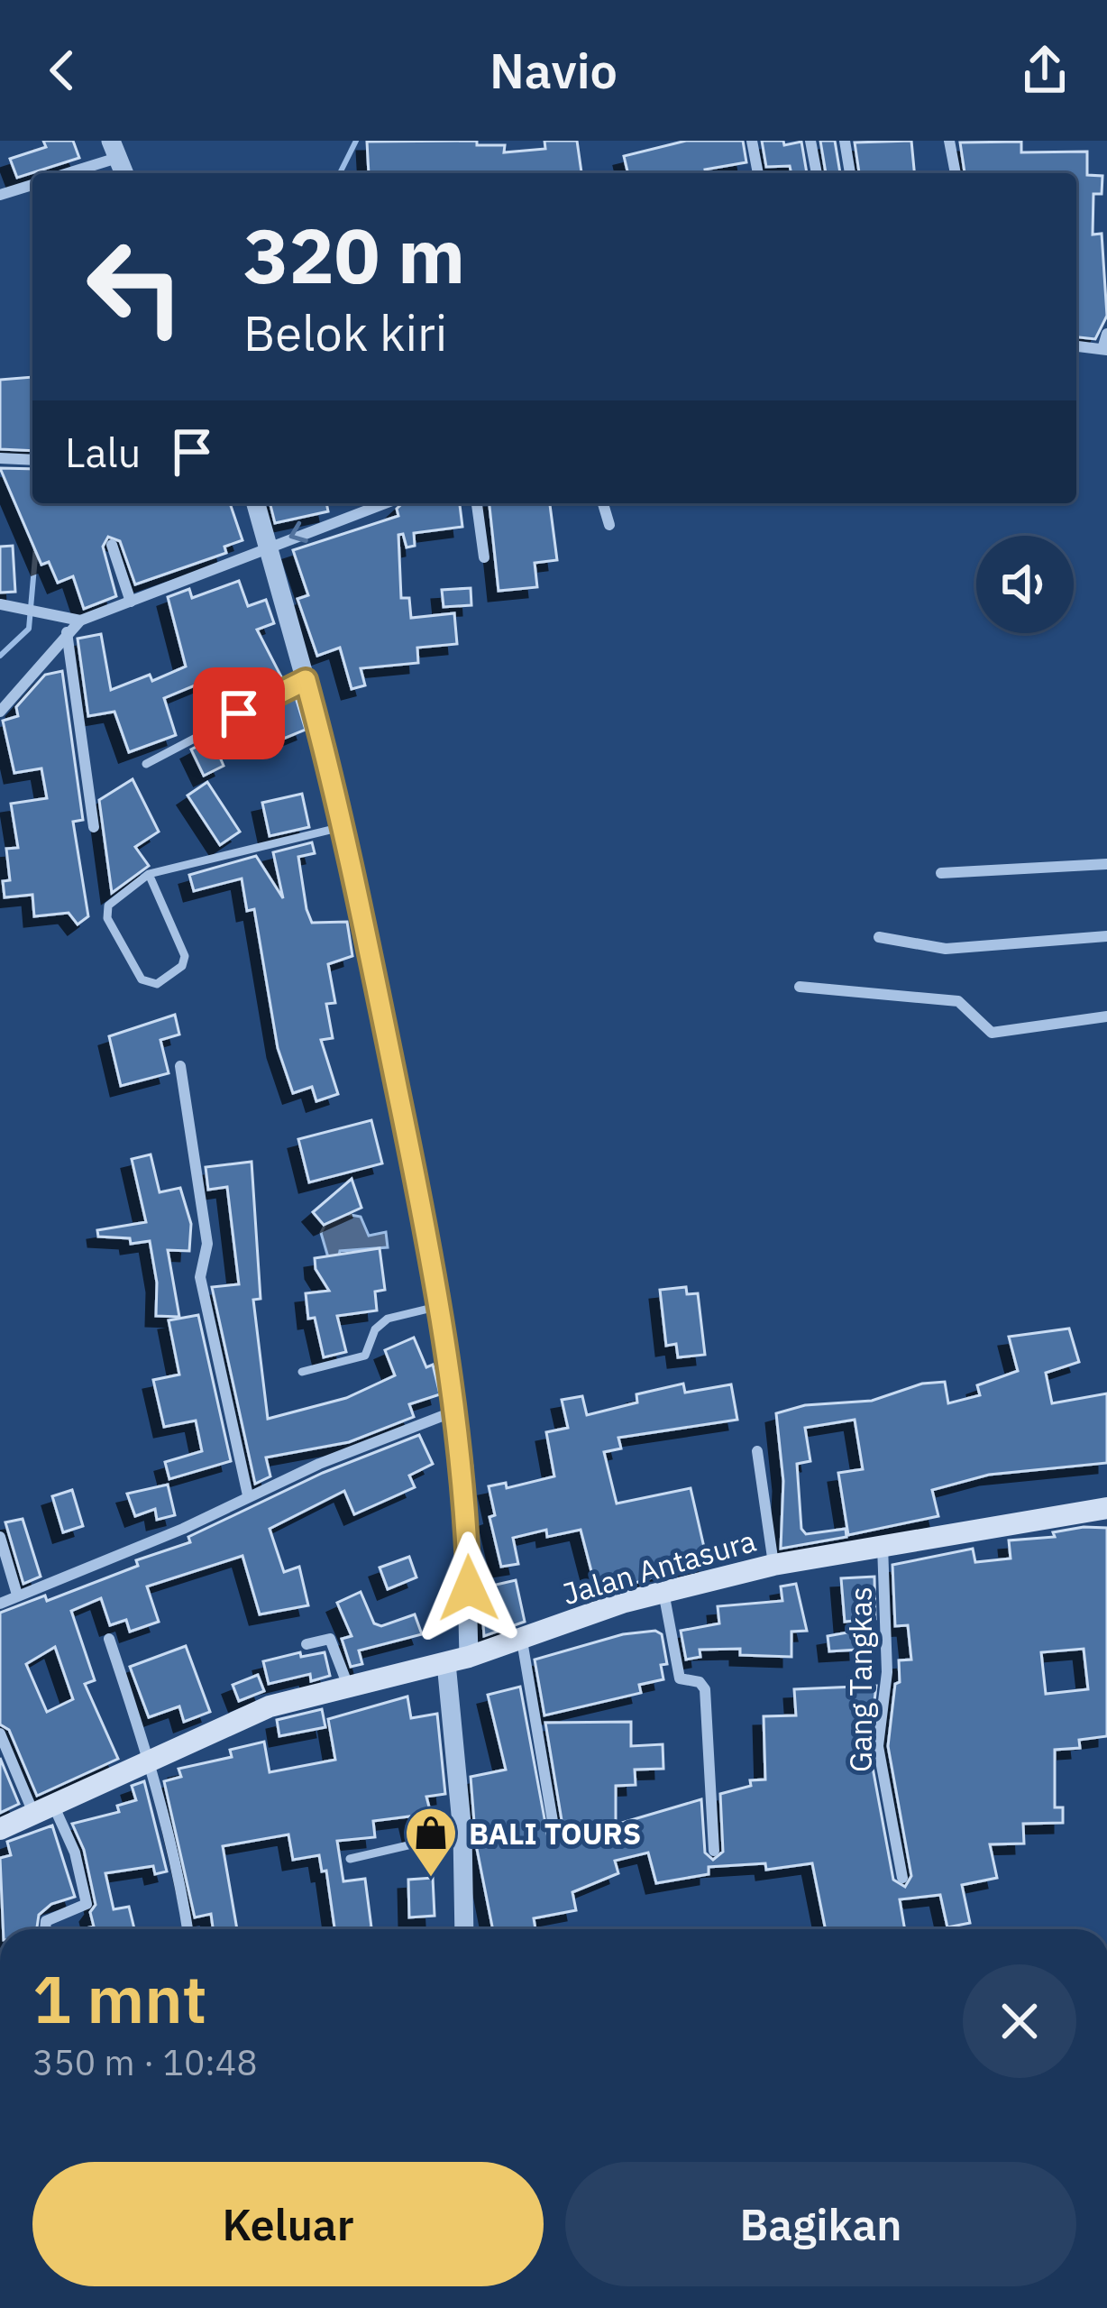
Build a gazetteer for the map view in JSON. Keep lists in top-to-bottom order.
{
  "streets": {
    "main road": ["Jalan Antasura"],
    "street": ["Gang Tangkas"]
  },
  "crossings": [
    ["Jalan Antasura", "Gang Tangkas"]
  ],
  "places": {
    "shop": ["BALI TOURS"]
  },
  "page": {
    "header": "Navio",
    "turn": ["320 m", "Belok kiri"],
    "then": "Lalu",
    "heading": ["1 mnt", "350 m · 10:48"],
    "buttons": ["Keluar", "Bagikan"]
  }
}
